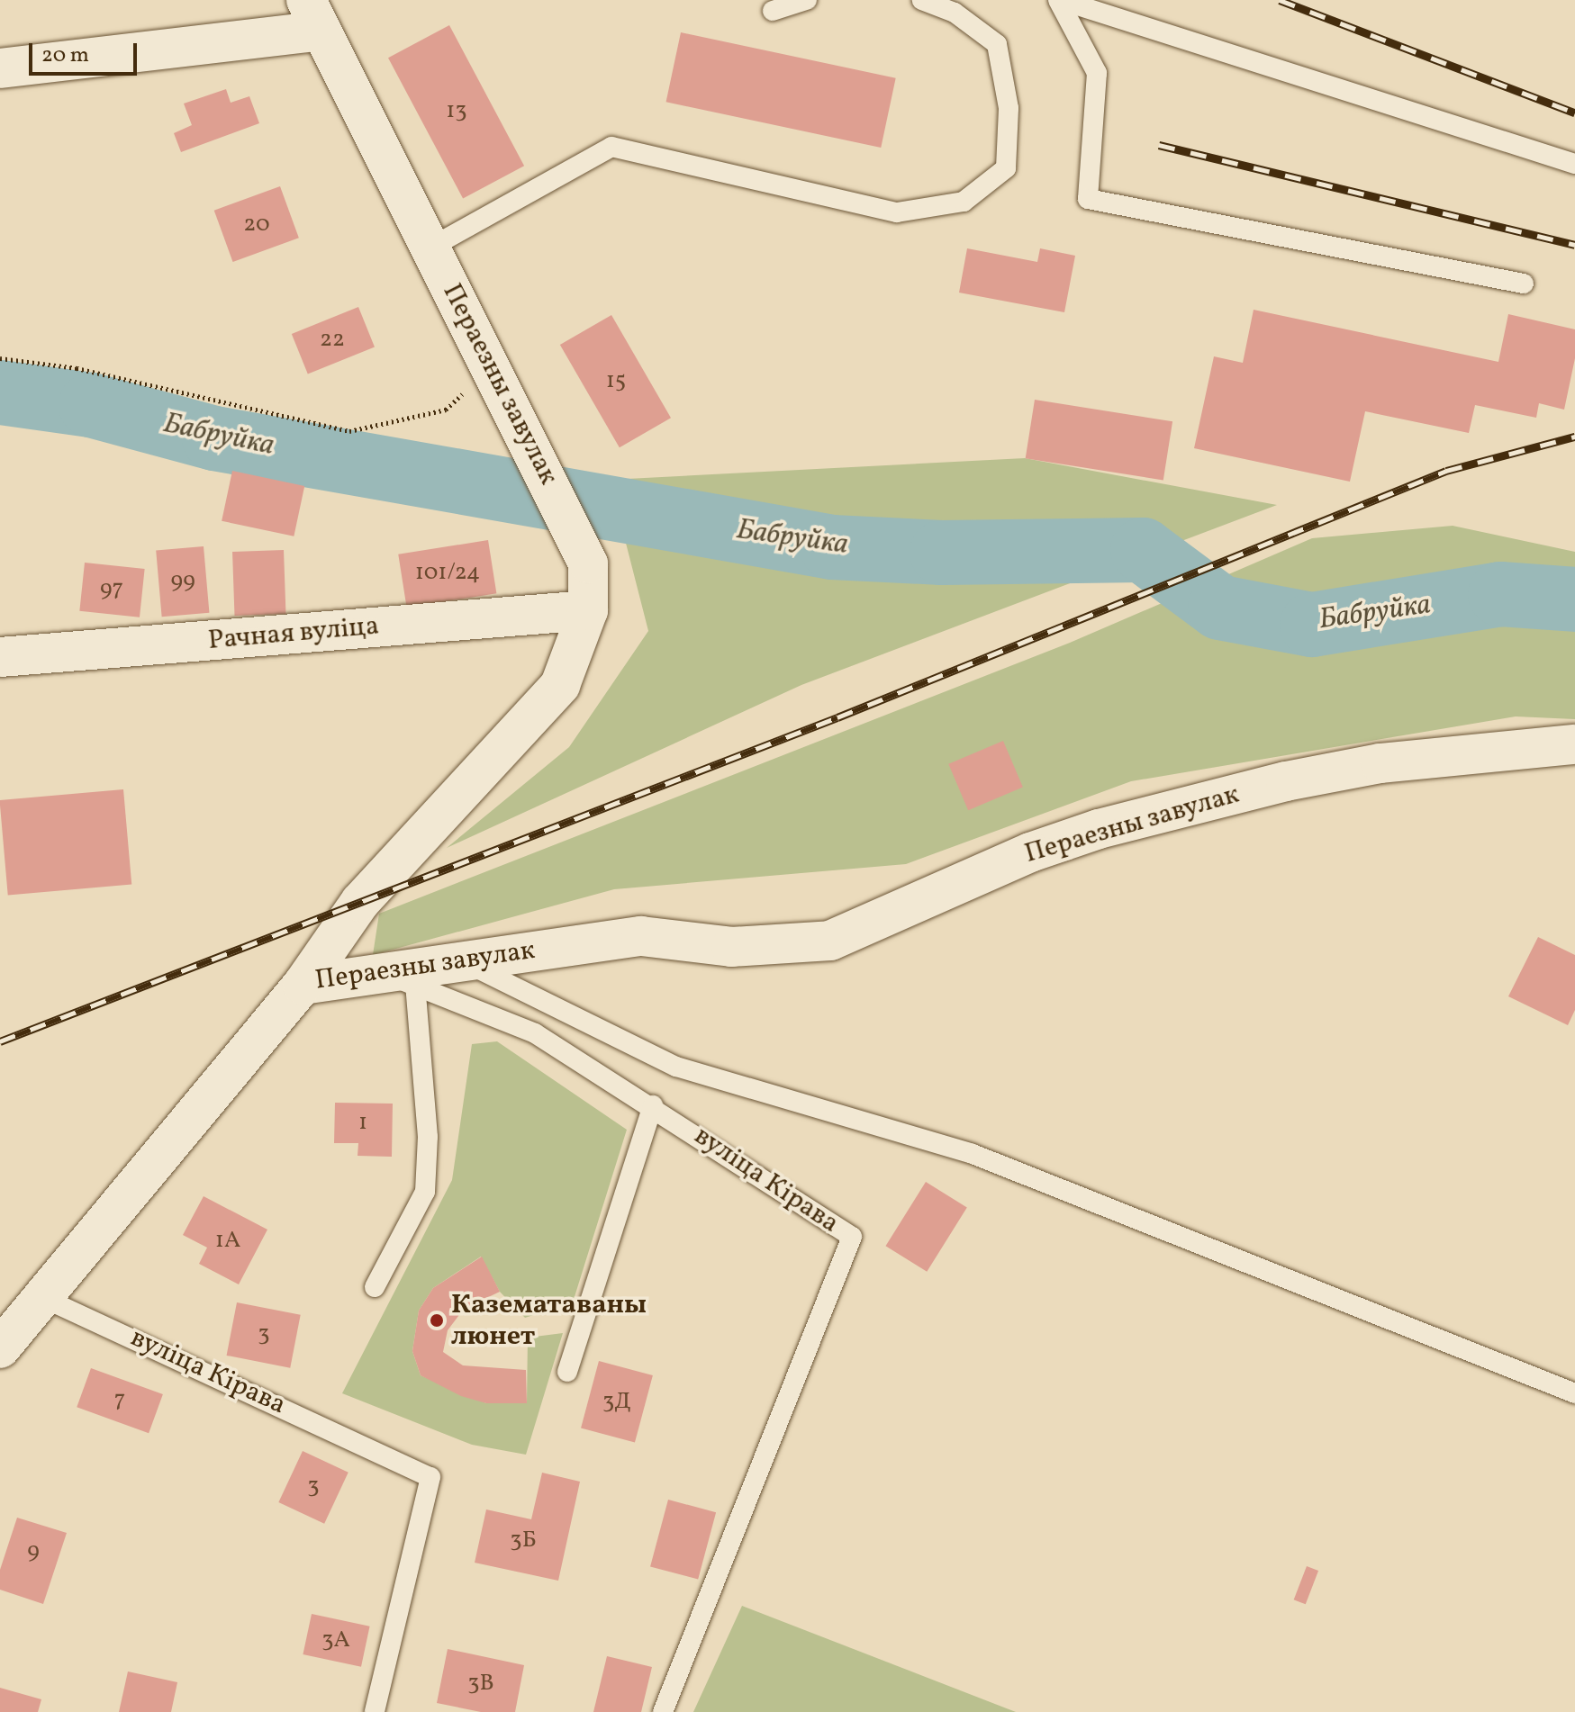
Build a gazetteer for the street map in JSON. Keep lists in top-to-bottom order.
{
  "streets": {
    "street": ["Пераезны завулак", "Рачная вуліца"],
    "lane": ["вуліца Кірава"]
  },
  "crossings": [
    ["Пераезны завулак", "Рачная вуліца"],
    ["Пераезны завулак", "вуліца Кірава"]
  ],
  "water": ["Бабруйка"],
  "places": ["Казематаваны люнет"],
  "house_numbers": [
    "13",
    "20",
    "22",
    "15",
    "101/24",
    "99",
    "97",
    "1",
    "1А",
    "3",
    "7",
    "3Д",
    "3",
    "3Б",
    "9",
    "3А",
    "3В"
  ],
  "scale_bar": "20 m"
}
